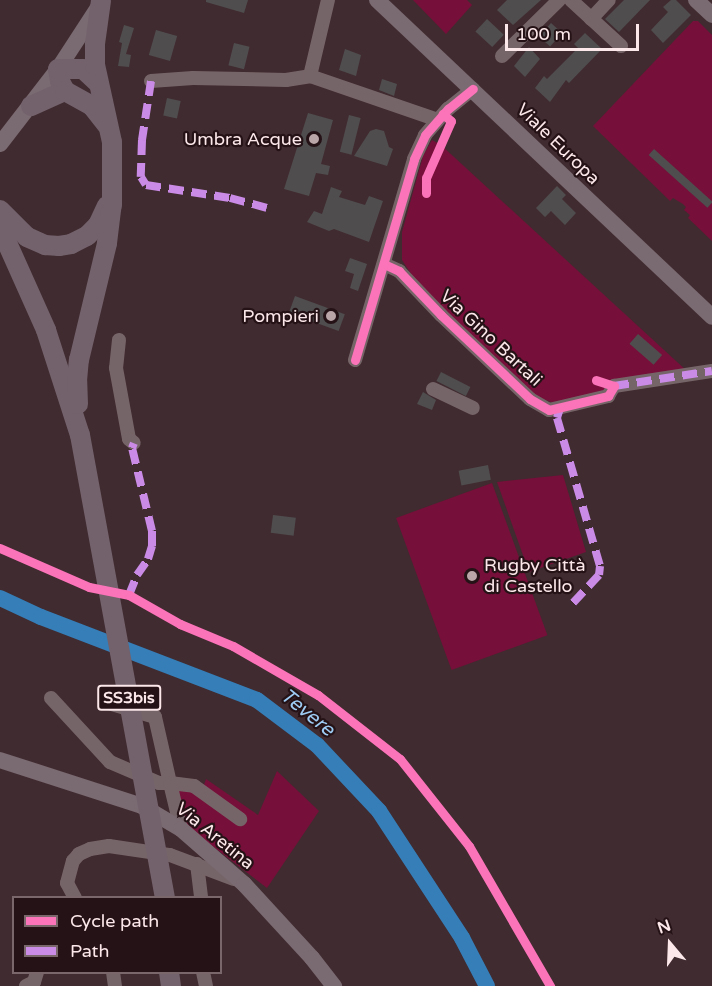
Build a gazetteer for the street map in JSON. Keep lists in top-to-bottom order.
{
  "streets": {
    "highway": ["SS3bis"],
    "main road": ["Viale Europa", "Via Aretina"],
    "street": ["Via Gino Bartali"]
  },
  "water": ["Tevere"],
  "places": ["Umbra Acque", "Pompieri", "Rugby Città di Castello"],
  "legend": ["Cycle path", "Path"],
  "scale_bar": "100 m",
  "north": "top"
}
